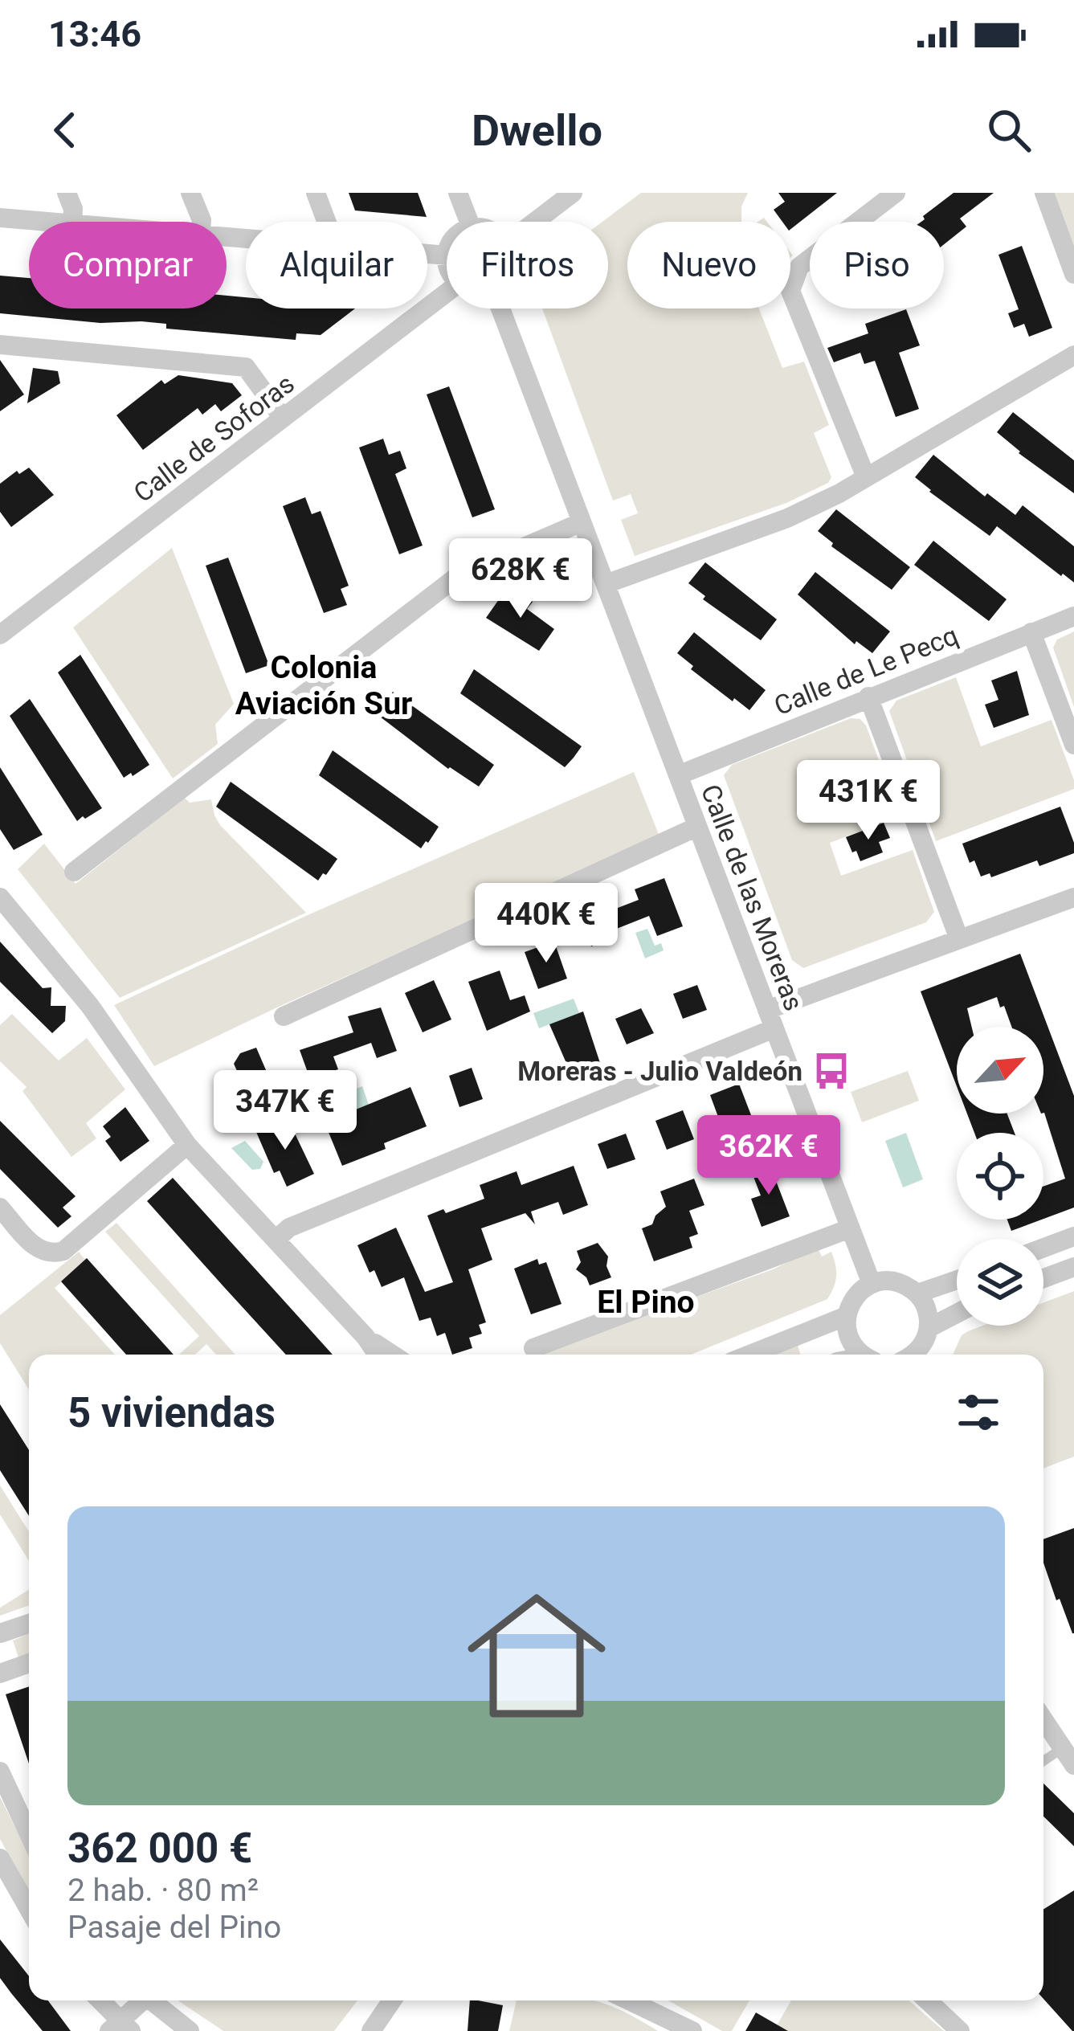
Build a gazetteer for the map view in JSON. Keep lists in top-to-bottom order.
{
  "streets": {
    "street": ["Calle de Soforas", "Calle de Le Pecq", "Calle de las Moreras"]
  },
  "crossings": [
    ["Calle de Le Pecq", "Calle de las Moreras"]
  ],
  "districts": ["Colonia Aviación Sur", "El Pino"],
  "places": {
    "bus stop": ["Moreras - Julio Valdeón"]
  },
  "north": "top right",
  "page": {
    "status": "13:46",
    "header": "Dwello",
    "chip": [
      "Comprar",
      "Alquilar",
      "Filtros",
      "Nuevo",
      "Piso"
    ],
    "price": [
      "628K €",
      "431K €",
      "440K €",
      "347K €",
      "362K €"
    ],
    "heading": "5 viviendas",
    "list": [
      {
        "name": "362 000 €",
        "note": "2 hab. · 80 m² · Pasaje del Pino"
      }
    ]
  }
}
